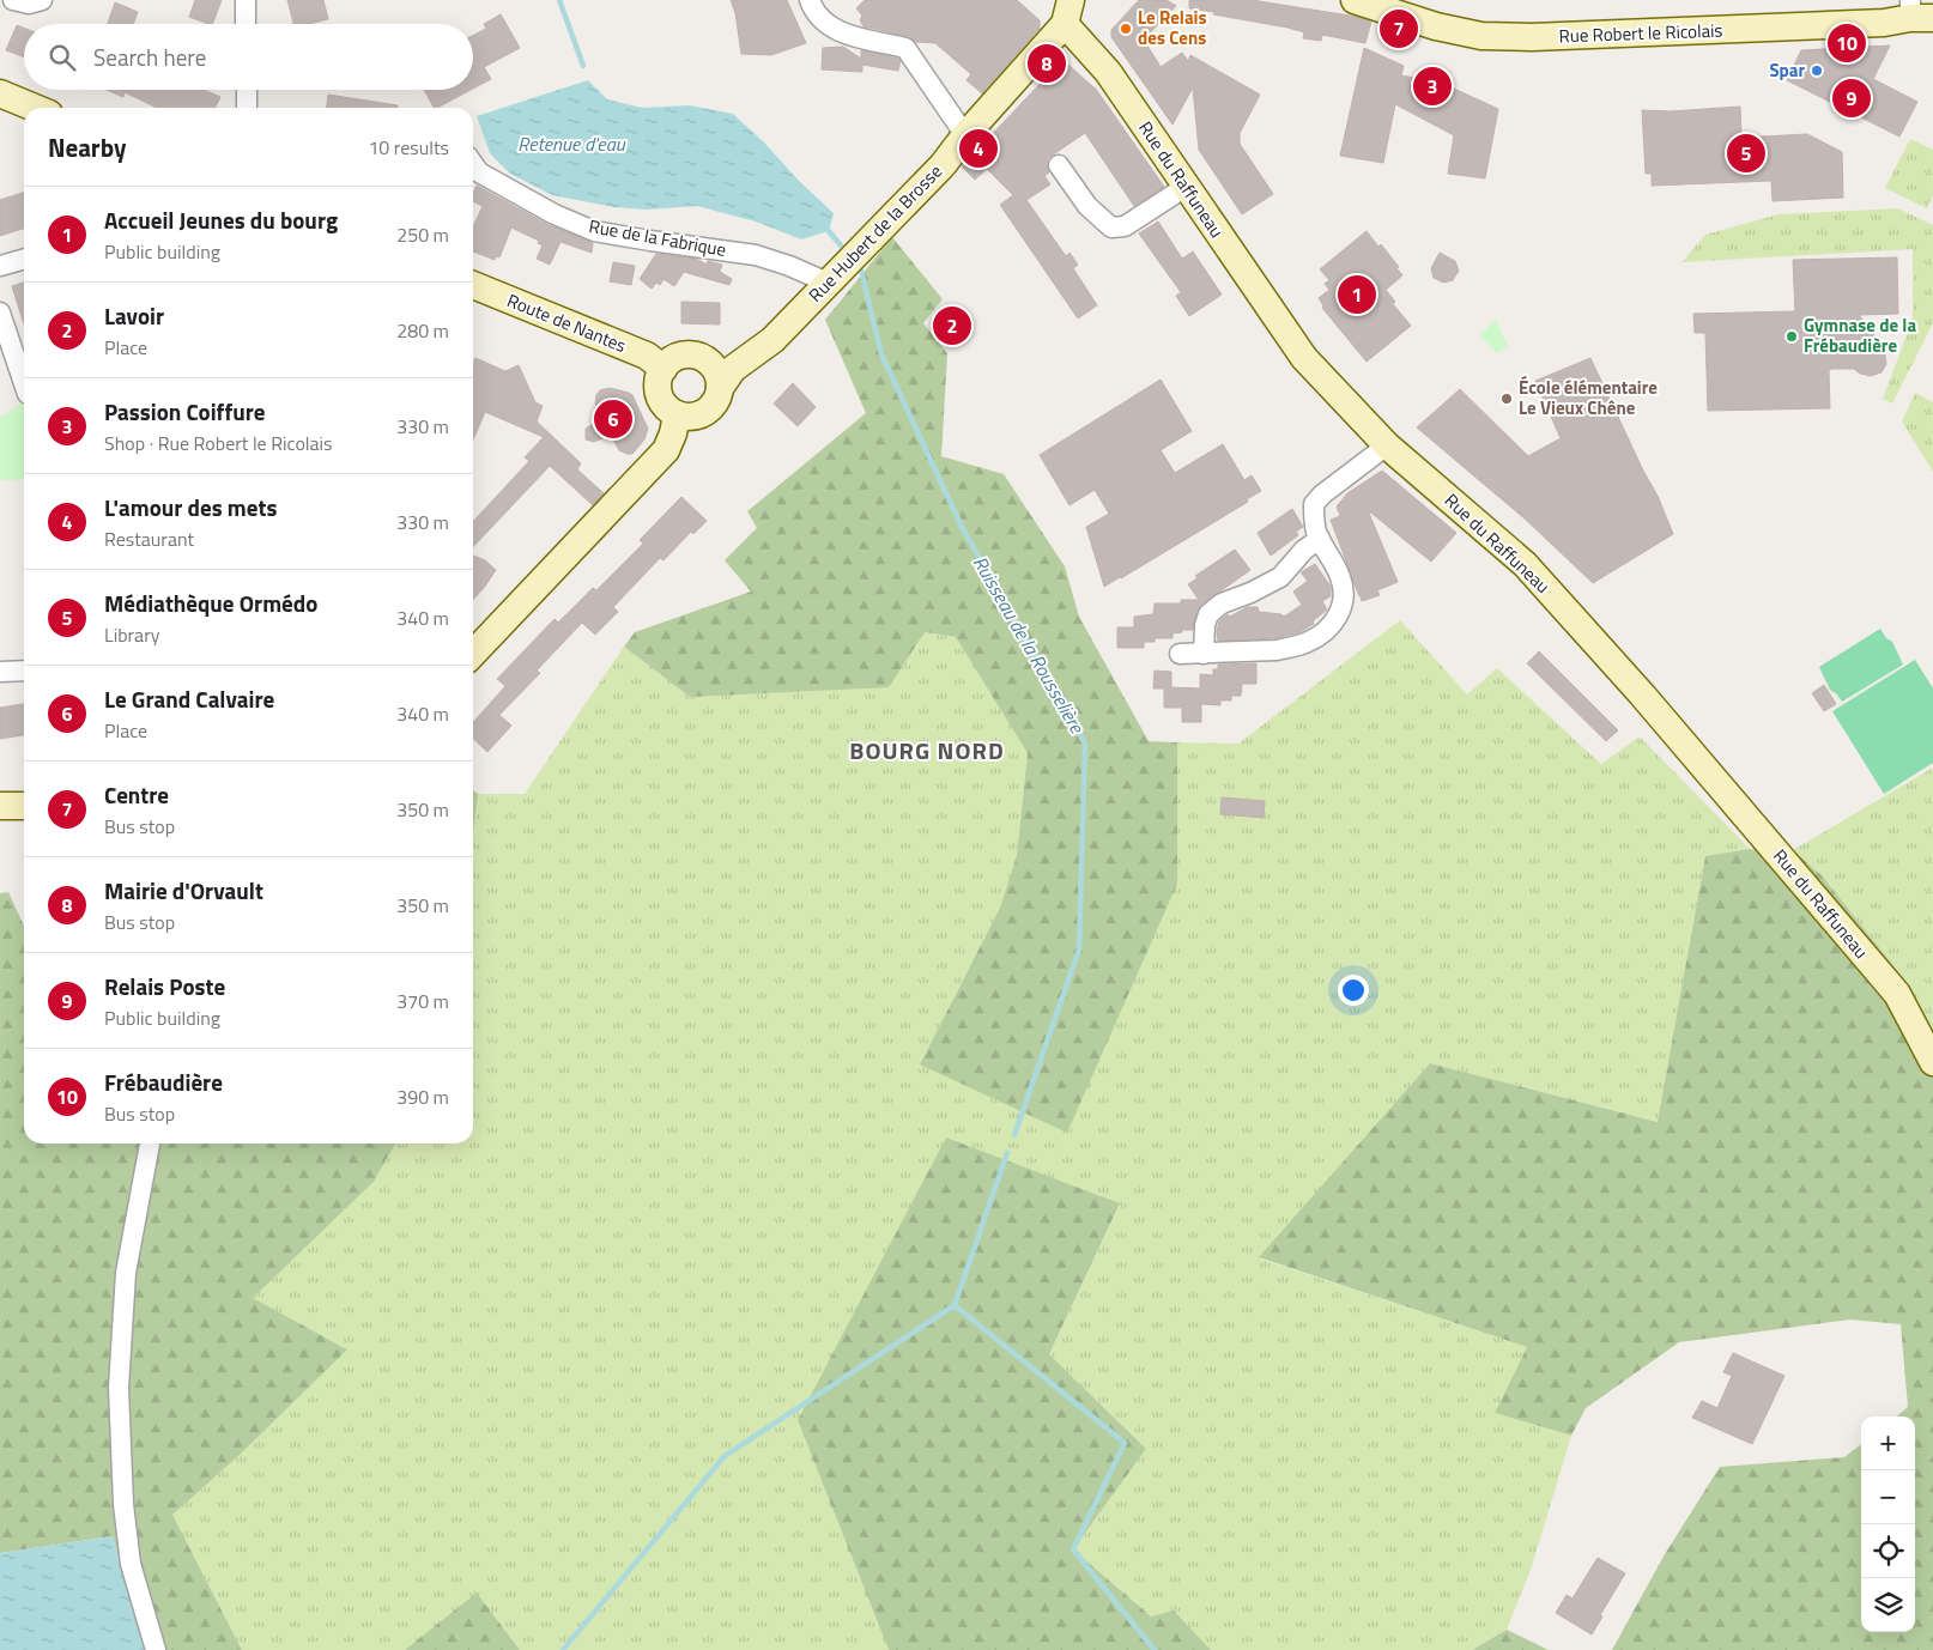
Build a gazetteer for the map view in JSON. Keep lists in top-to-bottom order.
{
  "streets": {
    "street": [
      "Rue Robert le Ricolais",
      "Rue du Raffuneau",
      "Rue Hubert de la Brosse",
      "Rue de la Fabrique",
      "Route de Nantes"
    ]
  },
  "crossings": [
    ["Rue du Raffuneau", "Rue Hubert de la Brosse"],
    ["Rue Hubert de la Brosse", "Rue de la Fabrique"],
    ["Rue Hubert de la Brosse", "Route de Nantes"]
  ],
  "districts": ["BOURG NORD"],
  "water": ["Retenue d'eau", "Ruisseau de la Rousselière"],
  "places": [
    "Le Relais des Cens",
    "Spar",
    "Gymnase de la Frébaudière",
    "École élémentaire Le Vieux Chêne"
  ],
  "page": {
    "pins": [
      "7",
      "10",
      "8",
      "3",
      "9",
      "4",
      "5",
      "1",
      "2",
      "6"
    ],
    "search": "Search here",
    "heading": ["Nearby", "10 results"],
    "list": [
      {
        "mark": "1",
        "name": "Accueil Jeunes du bourg",
        "note": "Public building",
        "value": "250 m"
      },
      {
        "mark": "2",
        "name": "Lavoir",
        "note": "Place",
        "value": "280 m"
      },
      {
        "mark": "3",
        "name": "Passion Coiffure",
        "note": "Shop · Rue Robert le Ricolais",
        "value": "330 m"
      },
      {
        "mark": "4",
        "name": "L'amour des mets",
        "note": "Restaurant",
        "value": "330 m"
      },
      {
        "mark": "5",
        "name": "Médiathèque Ormédo",
        "note": "Library",
        "value": "340 m"
      },
      {
        "mark": "6",
        "name": "Le Grand Calvaire",
        "note": "Place",
        "value": "340 m"
      },
      {
        "mark": "7",
        "name": "Centre",
        "note": "Bus stop",
        "value": "350 m"
      },
      {
        "mark": "8",
        "name": "Mairie d'Orvault",
        "note": "Bus stop",
        "value": "350 m"
      },
      {
        "mark": "9",
        "name": "Relais Poste",
        "note": "Public building",
        "value": "370 m"
      },
      {
        "mark": "10",
        "name": "Frébaudière",
        "note": "Bus stop",
        "value": "390 m"
      }
    ],
    "map_buttons": ["+", "−"]
  }
}
